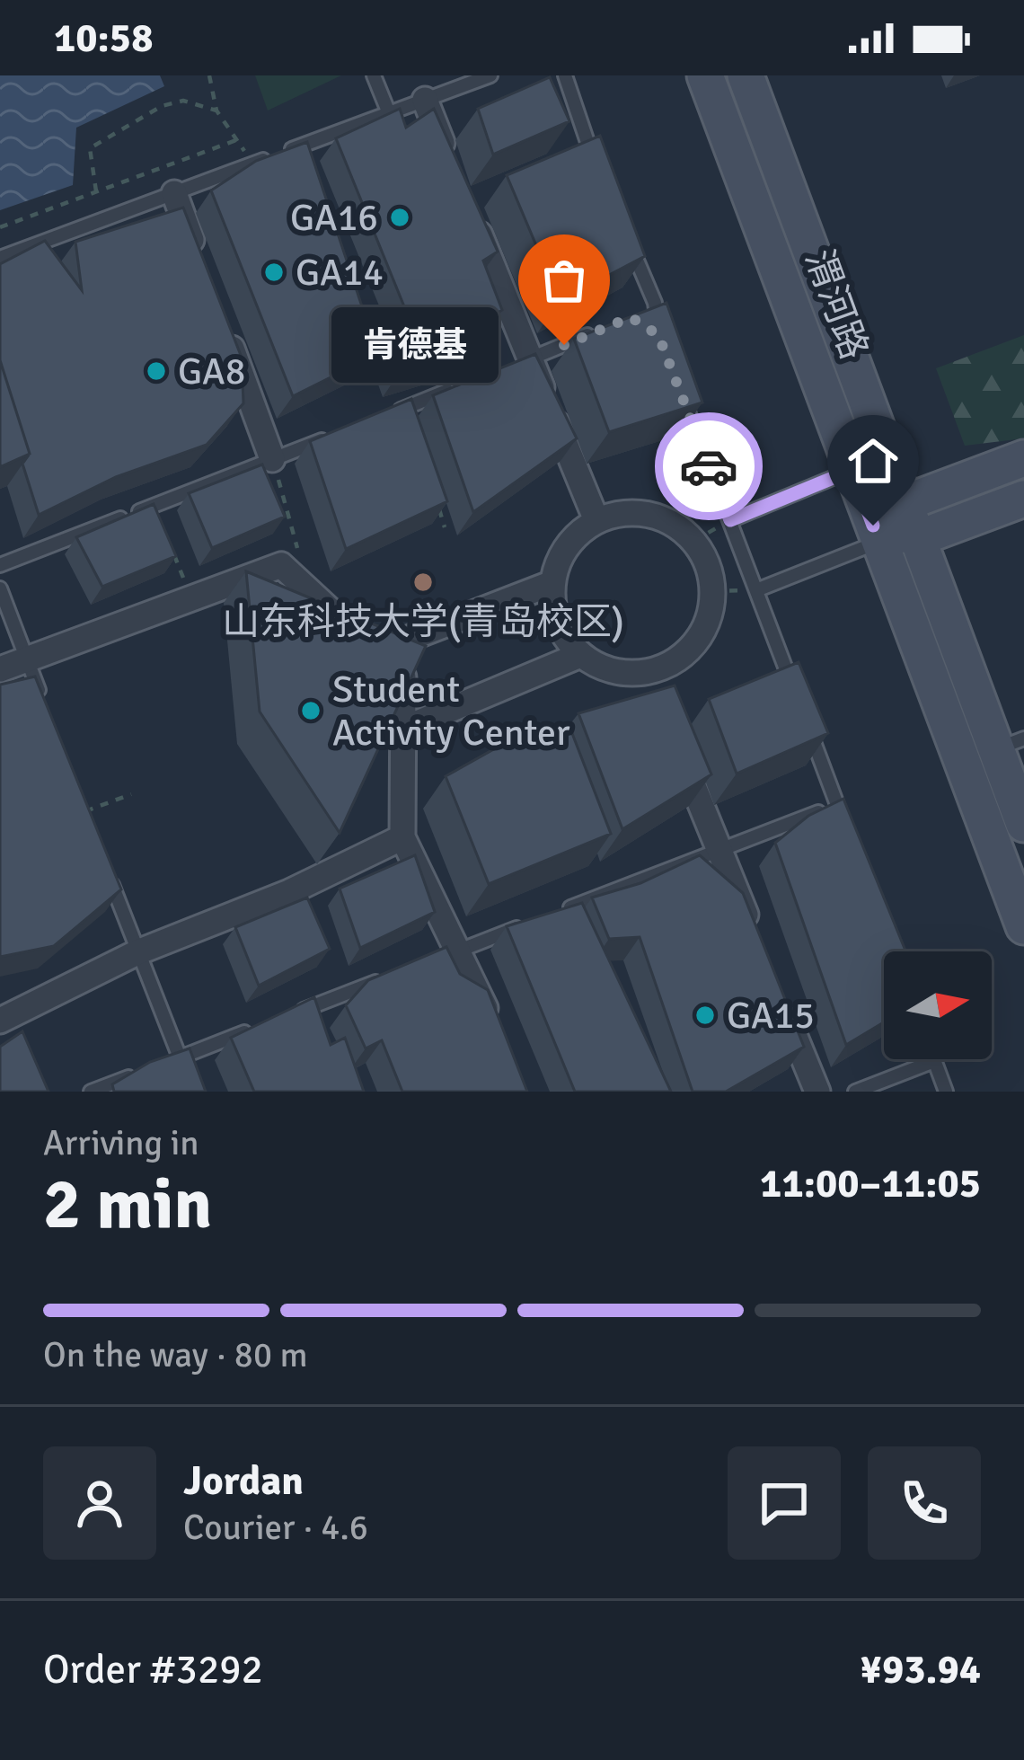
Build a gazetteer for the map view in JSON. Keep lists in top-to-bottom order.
{
  "streets": {
    "main road": ["渭河路"]
  },
  "places": [
    "GA16",
    "GA14",
    "肯德基",
    "GA8",
    "山东科技大学(青岛校区)",
    "Student Activity Center",
    "GA15"
  ],
  "north": "right",
  "page": {
    "status": "10:58",
    "bubble": "肯德基",
    "heading": ["2 min", "Arriving in", "11:00–11:05"],
    "panel": [
      "Jordan",
      "Courier · 4.6",
      "Order #3292",
      "¥93.94"
    ],
    "bar": "On the way · 80 m"
  }
}
